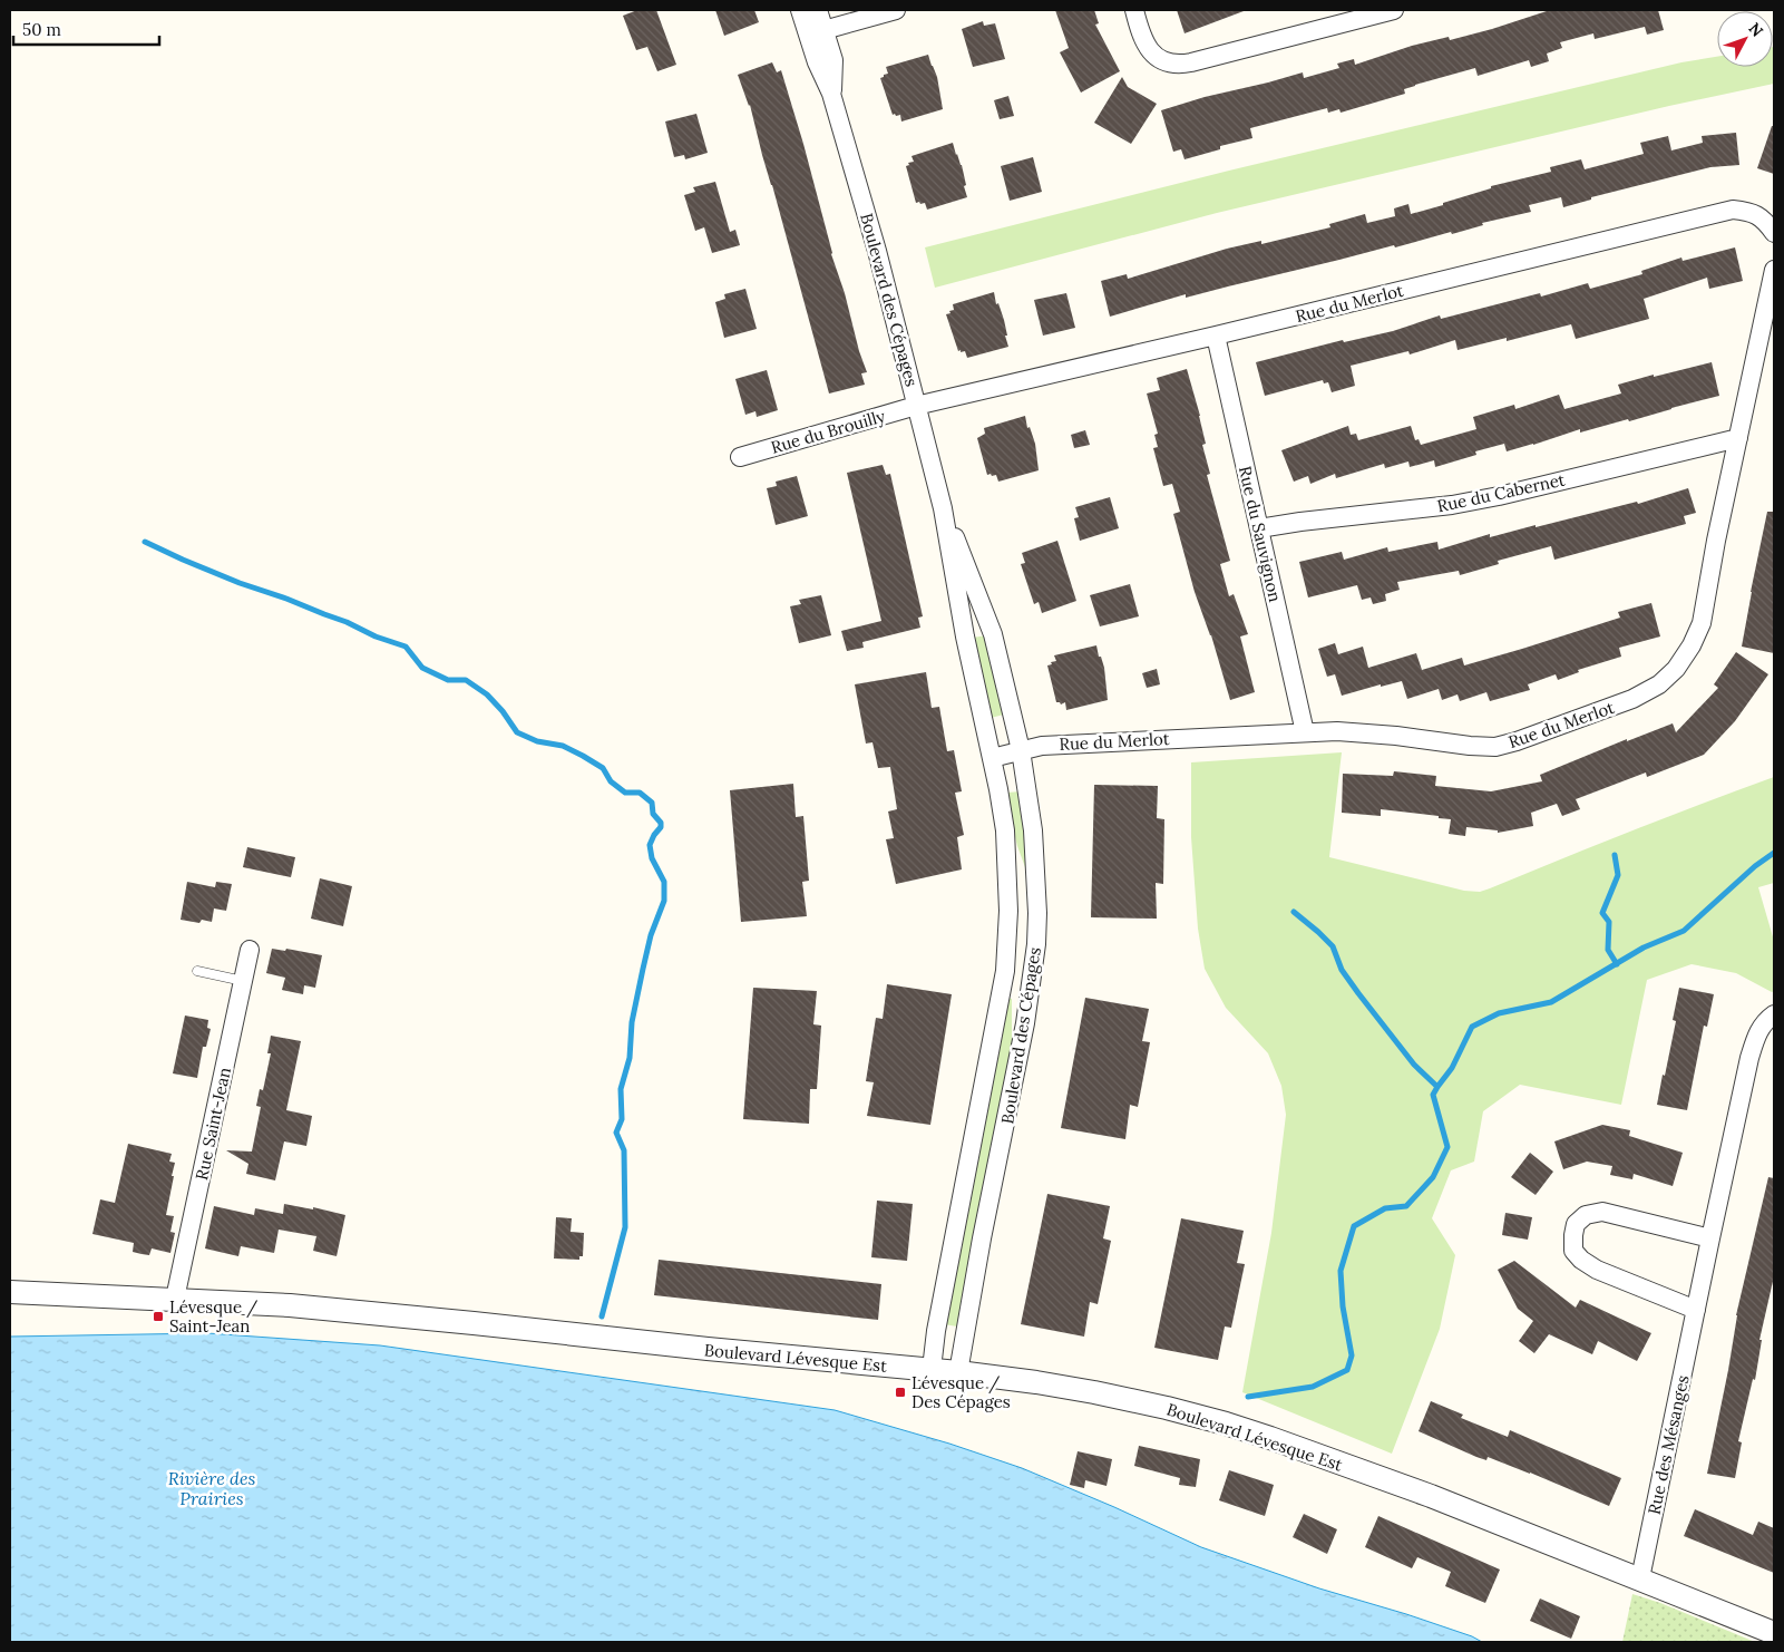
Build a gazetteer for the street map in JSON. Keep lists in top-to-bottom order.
{
  "streets": {
    "street": [
      "Boulevard des Cépages",
      "Rue du Merlot",
      "Rue du Brouilly",
      "Rue du Cabernet",
      "Rue du Sauvignon",
      "Rue Saint-Jean",
      "Boulevard Lévesque Est",
      "Rue des Mésanges"
    ]
  },
  "crossings": [
    ["Boulevard des Cépages", "Rue du Merlot"],
    ["Boulevard des Cépages", "Rue du Brouilly"],
    ["Boulevard des Cépages", "Boulevard Lévesque Est"],
    ["Rue du Merlot", "Rue du Brouilly"],
    ["Rue du Merlot", "Rue du Cabernet"],
    ["Rue du Merlot", "Rue du Sauvignon"],
    ["Rue du Cabernet", "Rue du Sauvignon"],
    ["Rue Saint-Jean", "Boulevard Lévesque Est"],
    ["Boulevard Lévesque Est", "Rue des Mésanges"]
  ],
  "water": ["Rivière des Prairies"],
  "places": {
    "transit": ["Lévesque / Saint-Jean", "Lévesque / Des Cépages"]
  },
  "scale_bar": "50 m",
  "north": "top right"
}
